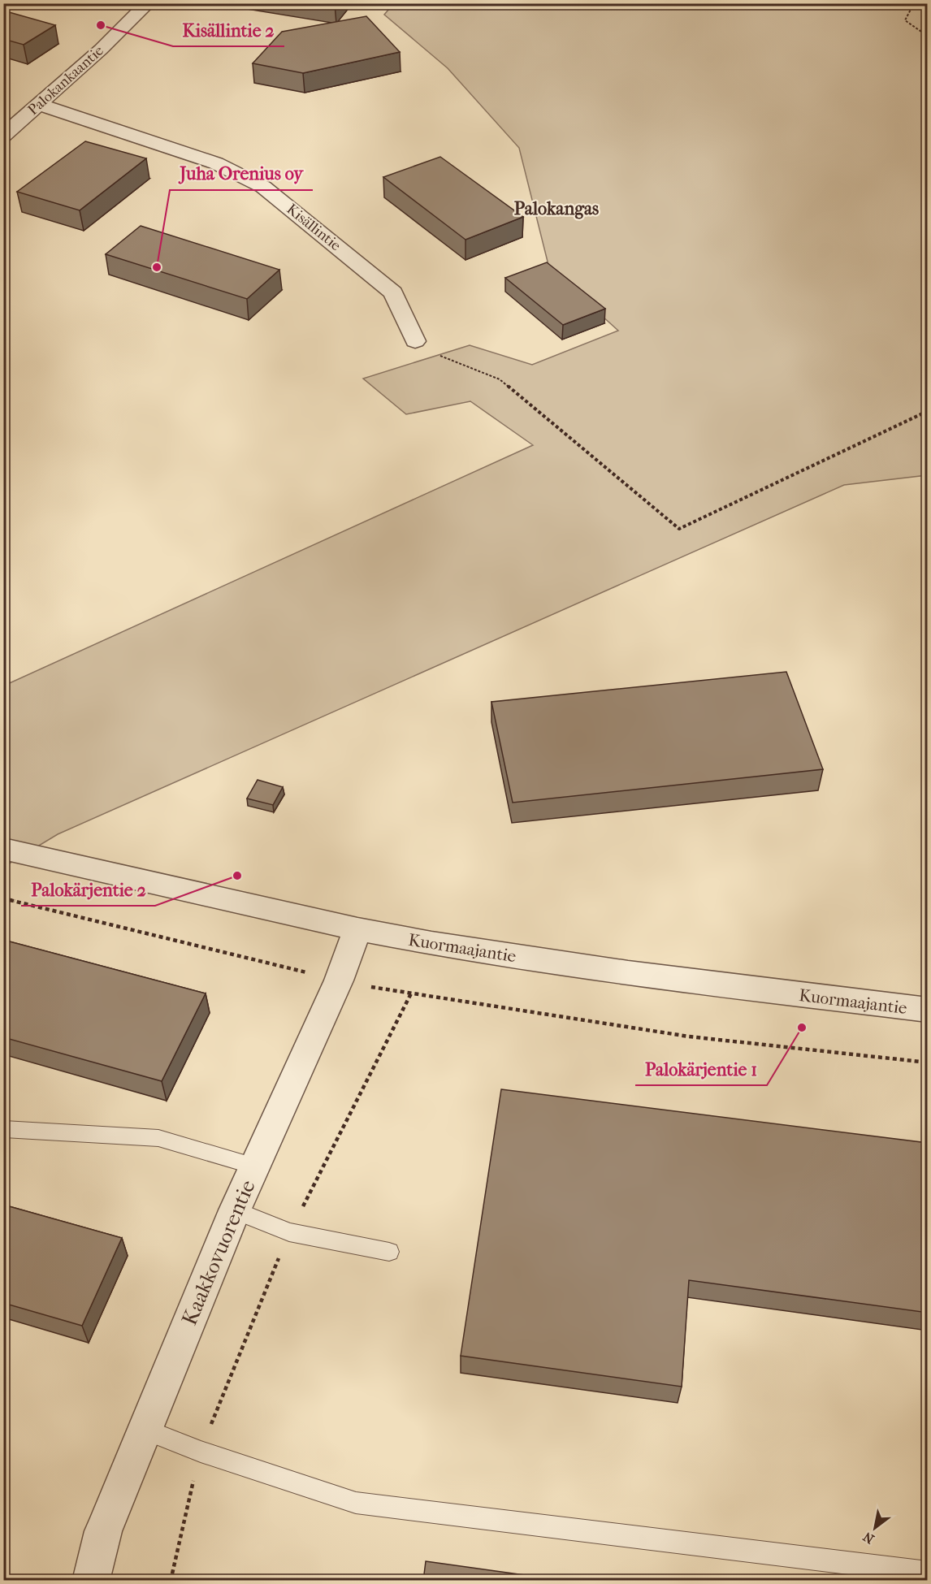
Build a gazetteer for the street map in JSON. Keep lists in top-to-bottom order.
{
  "streets": {
    "street": [
      "Palokankaantie",
      "Kisällintie",
      "Kuormaajantie",
      "Kaakkovuorentie"
    ]
  },
  "crossings": [
    ["Palokankaantie", "Kisällintie"],
    ["Kuormaajantie", "Kaakkovuorentie"]
  ],
  "districts": ["Palokangas"],
  "places": [
    "Kisällintie 2",
    "Juha Orenius oy",
    "Palokärjentie 2",
    "Palokärjentie 1"
  ],
  "north": "bottom left"
}
